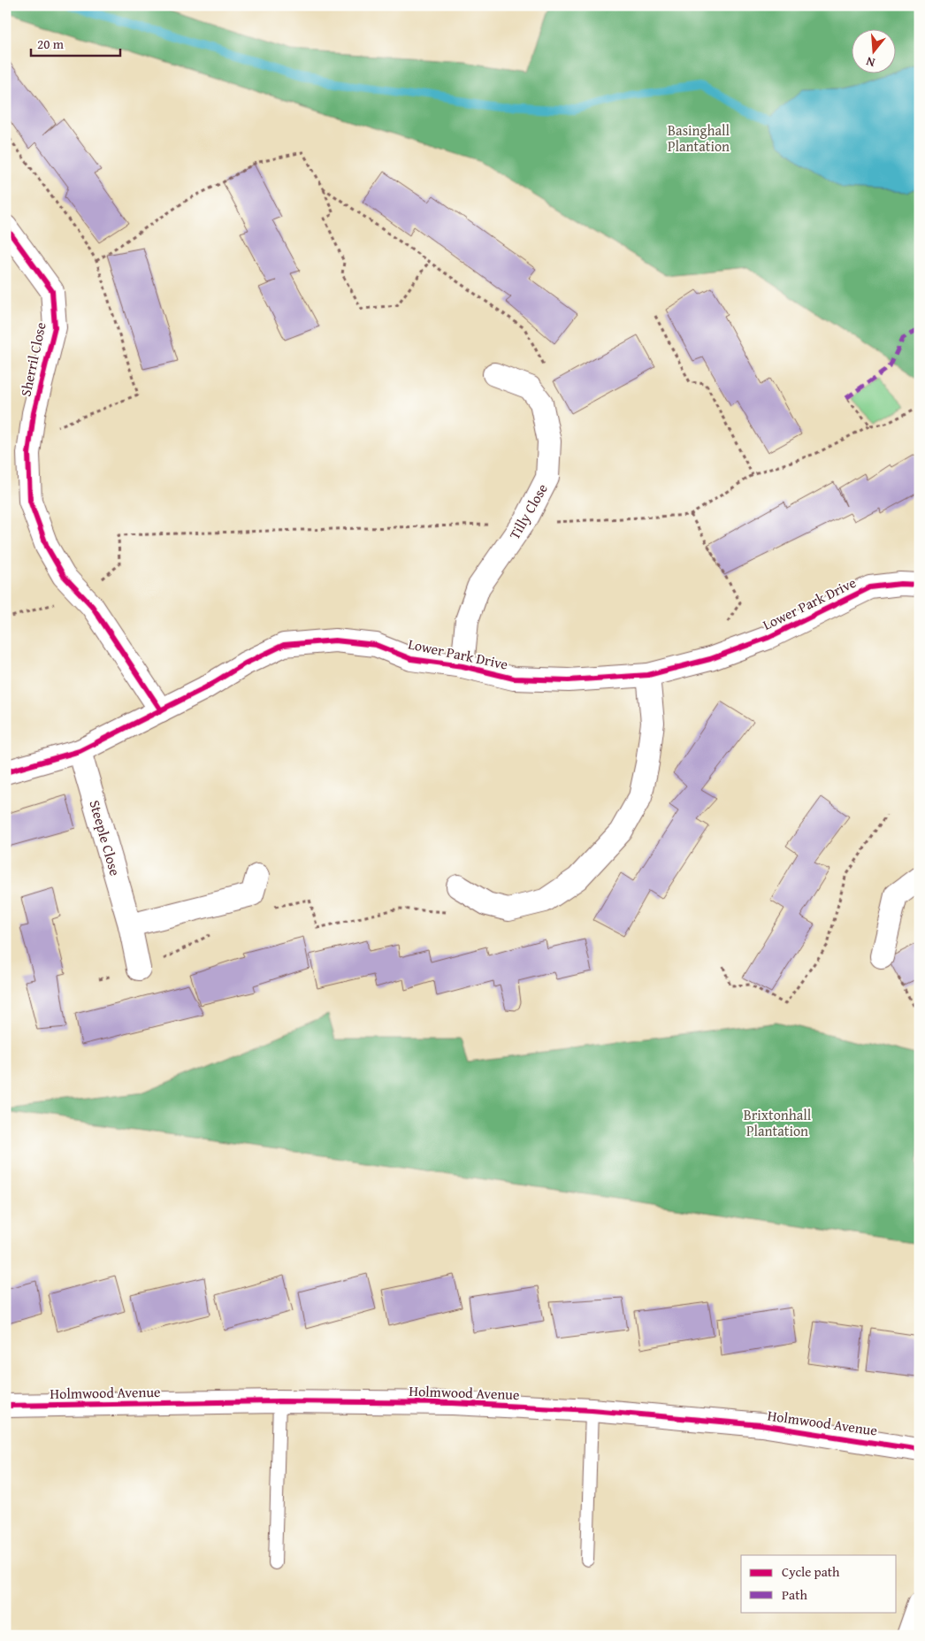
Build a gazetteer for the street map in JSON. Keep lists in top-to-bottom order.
{
  "streets": {
    "street": [
      "Sherril Close",
      "Tilly Close",
      "Lower Park Drive",
      "Steeple Close",
      "Holmwood Avenue"
    ]
  },
  "crossings": [
    ["Sherril Close", "Lower Park Drive"],
    ["Tilly Close", "Lower Park Drive"],
    ["Lower Park Drive", "Steeple Close"]
  ],
  "parks": ["Basinghall Plantation", "Brixtonhall Plantation"],
  "legend": ["Cycle path", "Path"],
  "scale_bar": "20 m",
  "north": "bottom"
}
